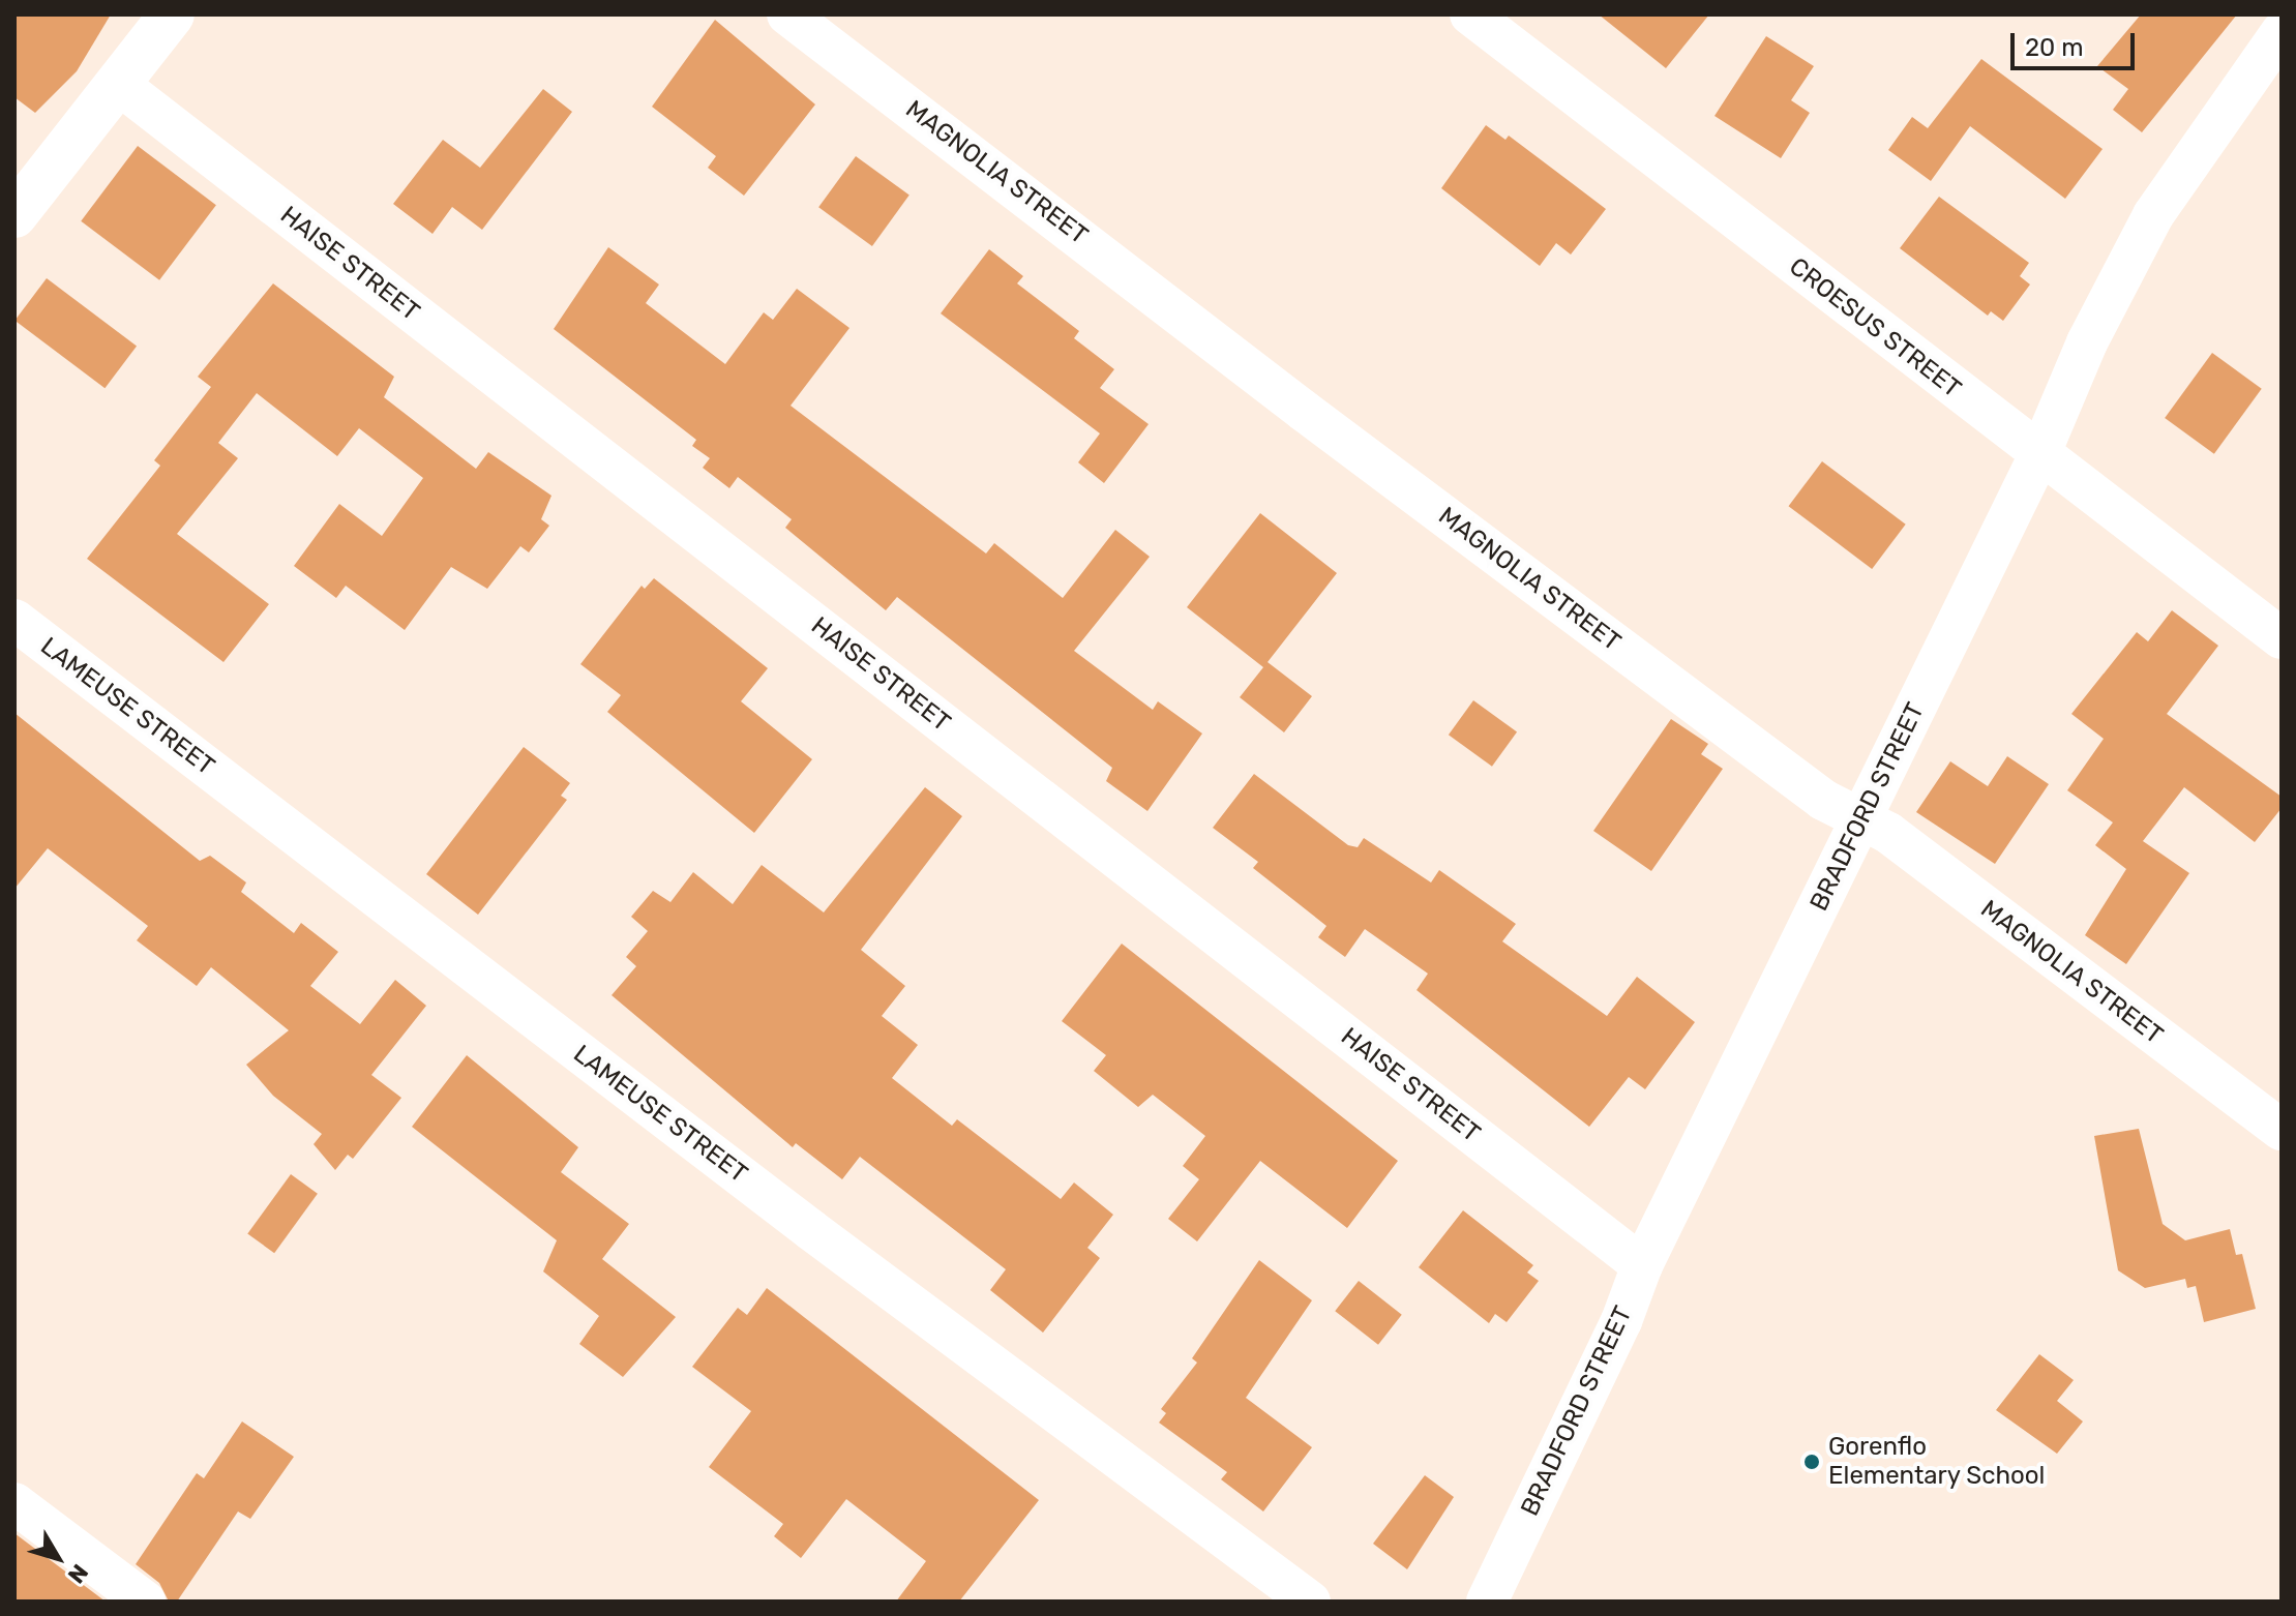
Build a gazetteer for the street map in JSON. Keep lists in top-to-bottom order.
{
  "streets": {
    "street": [
      "MAGNOLIA STREET",
      "HAISE STREET",
      "CROESUS STREET",
      "LAMEUSE STREET",
      "BRADFORD STREET"
    ]
  },
  "crossings": [
    ["MAGNOLIA STREET", "BRADFORD STREET"],
    ["HAISE STREET", "BRADFORD STREET"],
    ["CROESUS STREET", "BRADFORD STREET"]
  ],
  "places": ["Gorenflo Elementary School"],
  "scale_bar": "20 m",
  "north": "bottom right"
}
